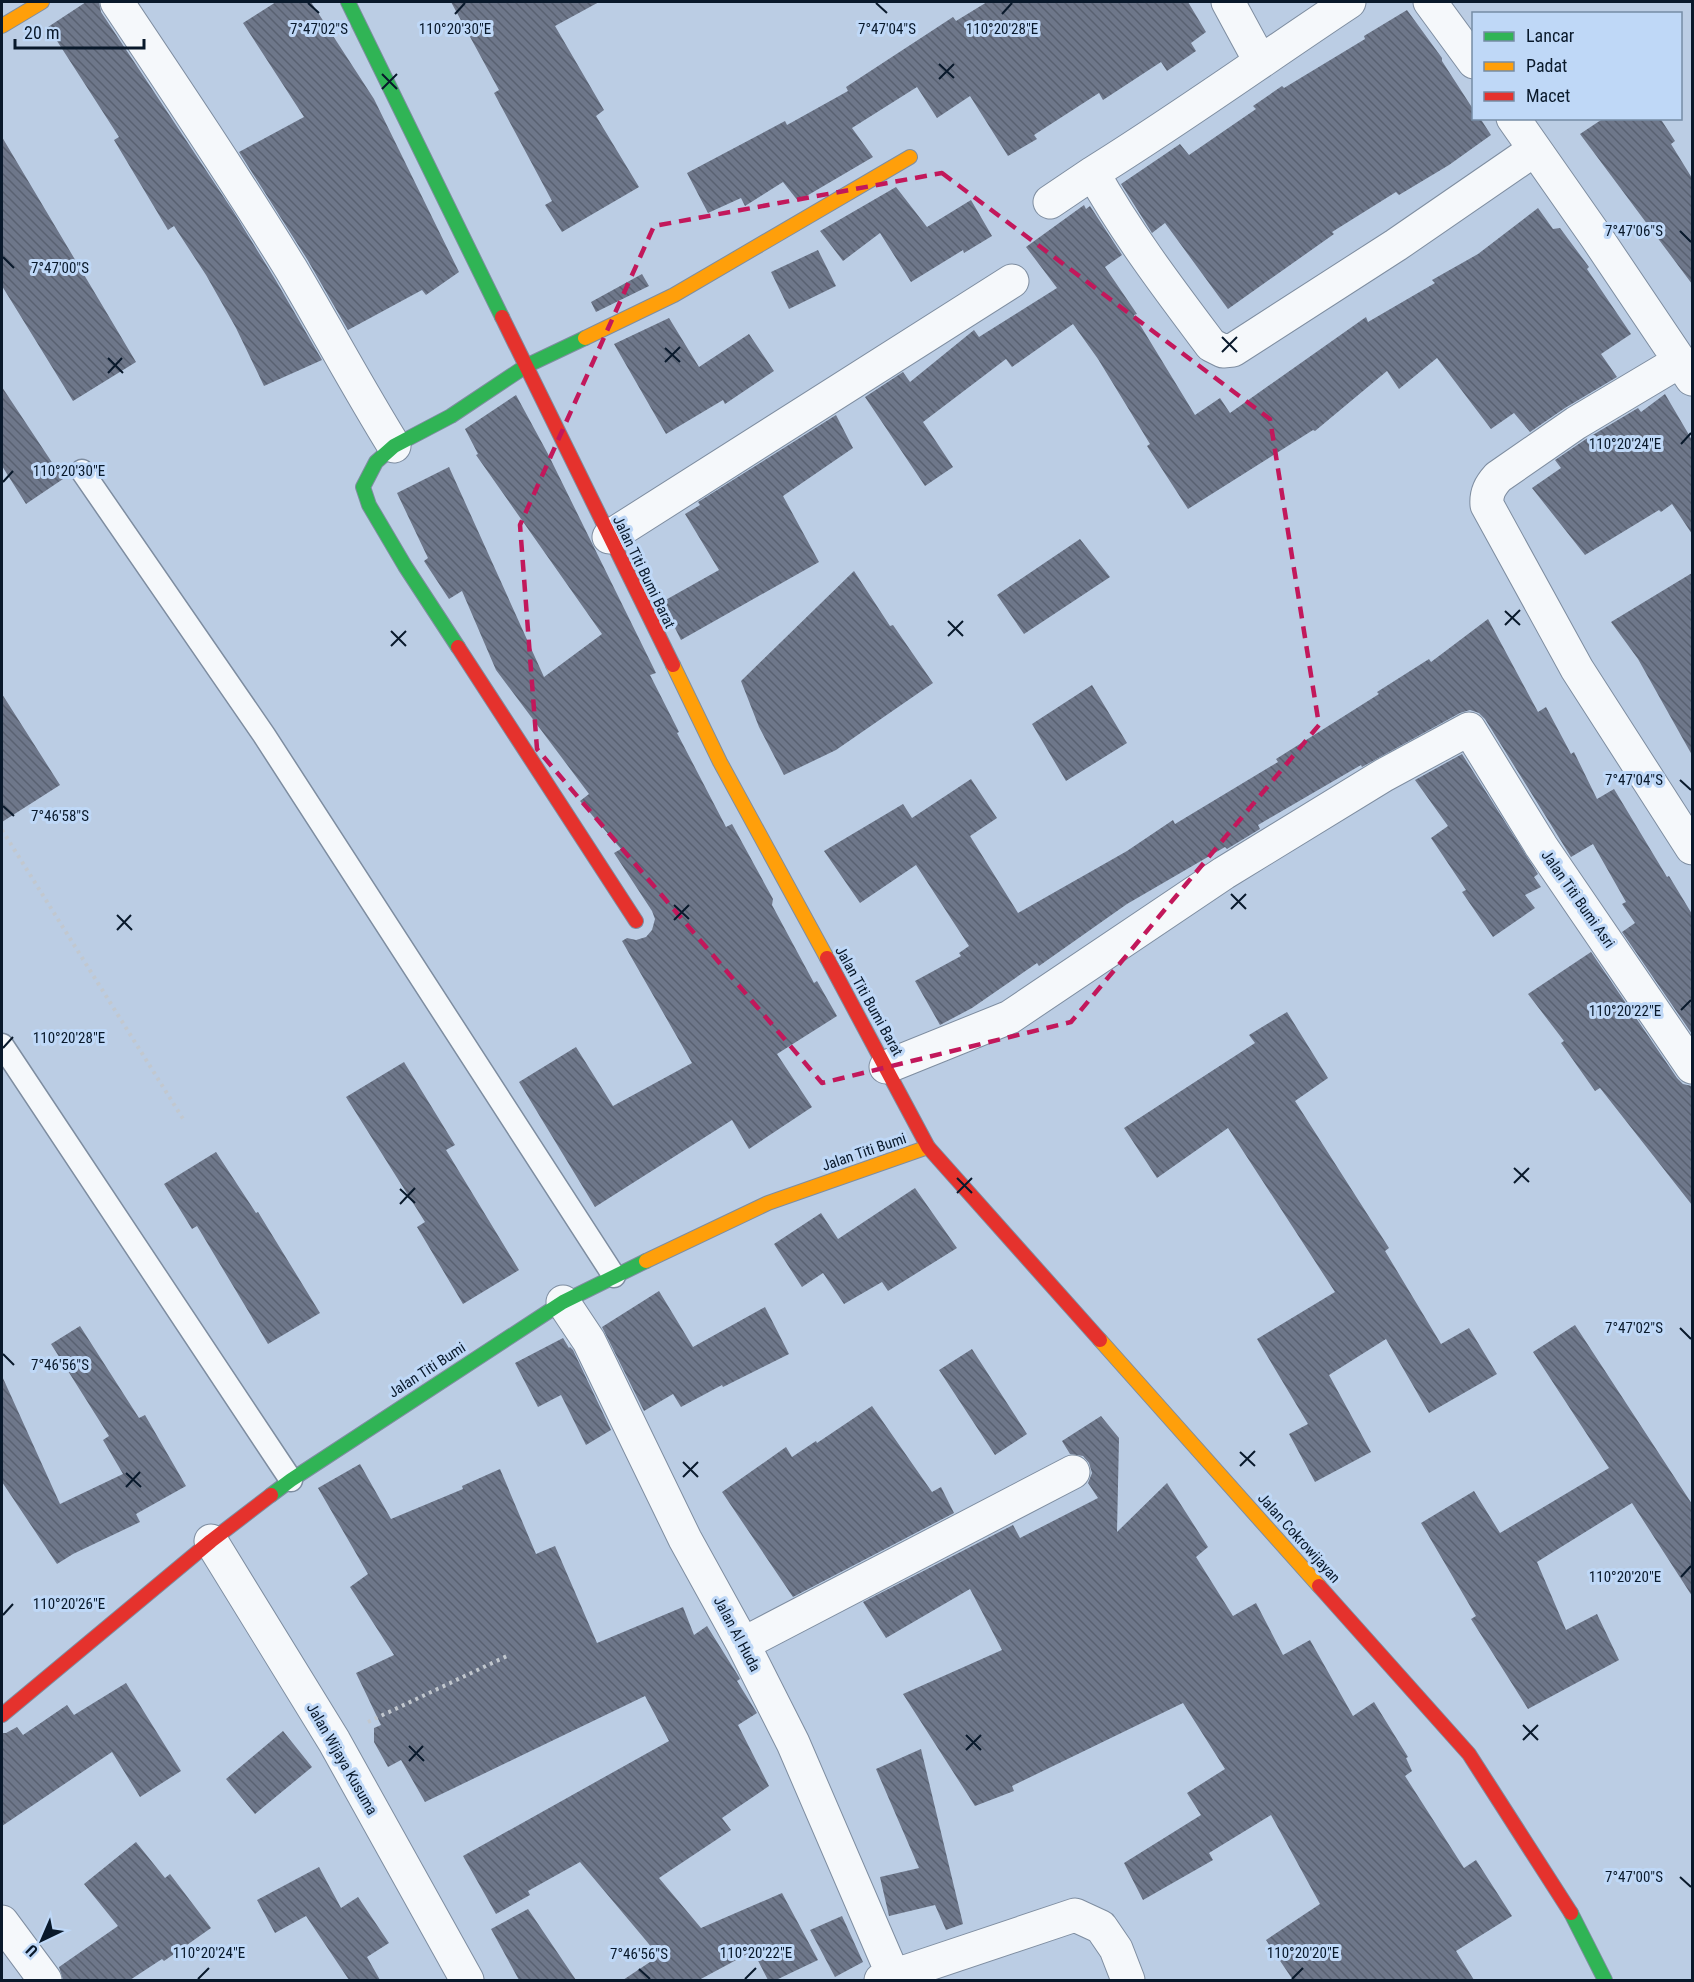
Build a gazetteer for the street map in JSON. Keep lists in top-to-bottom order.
{
  "streets": {
    "street": [
      "Jalan Titi Bumi Barat",
      "Jalan Titi Bumi Asri",
      "Jalan Titi Bumi",
      "Jalan Cokrowijayan",
      "Jalan Al Huda",
      "Jalan Wijaya Kusuma"
    ]
  },
  "crossings": [
    ["Jalan Titi Bumi Barat", "Jalan Titi Bumi Asri"],
    ["Jalan Titi Bumi Barat", "Jalan Titi Bumi"],
    ["Jalan Titi Bumi Barat", "Jalan Cokrowijayan"],
    ["Jalan Titi Bumi", "Jalan Cokrowijayan"],
    ["Jalan Titi Bumi", "Jalan Al Huda"],
    ["Jalan Titi Bumi", "Jalan Wijaya Kusuma"]
  ],
  "legend": ["Lancar", "Padat", "Macet"],
  "scale_bar": "20 m",
  "north": "bottom left",
  "coordinates": [
    "7°47'02\"S",
    "7°47'04\"S",
    "110°20'30\"E",
    "110°20'28\"E",
    "7°47'06\"S",
    "7°47'00\"S",
    "110°20'24\"E",
    "7°46'58\"S",
    "110°20'22\"E",
    "7°46'56\"S",
    "110°20'20\"E",
    "110°20'26\"E"
  ]
}
